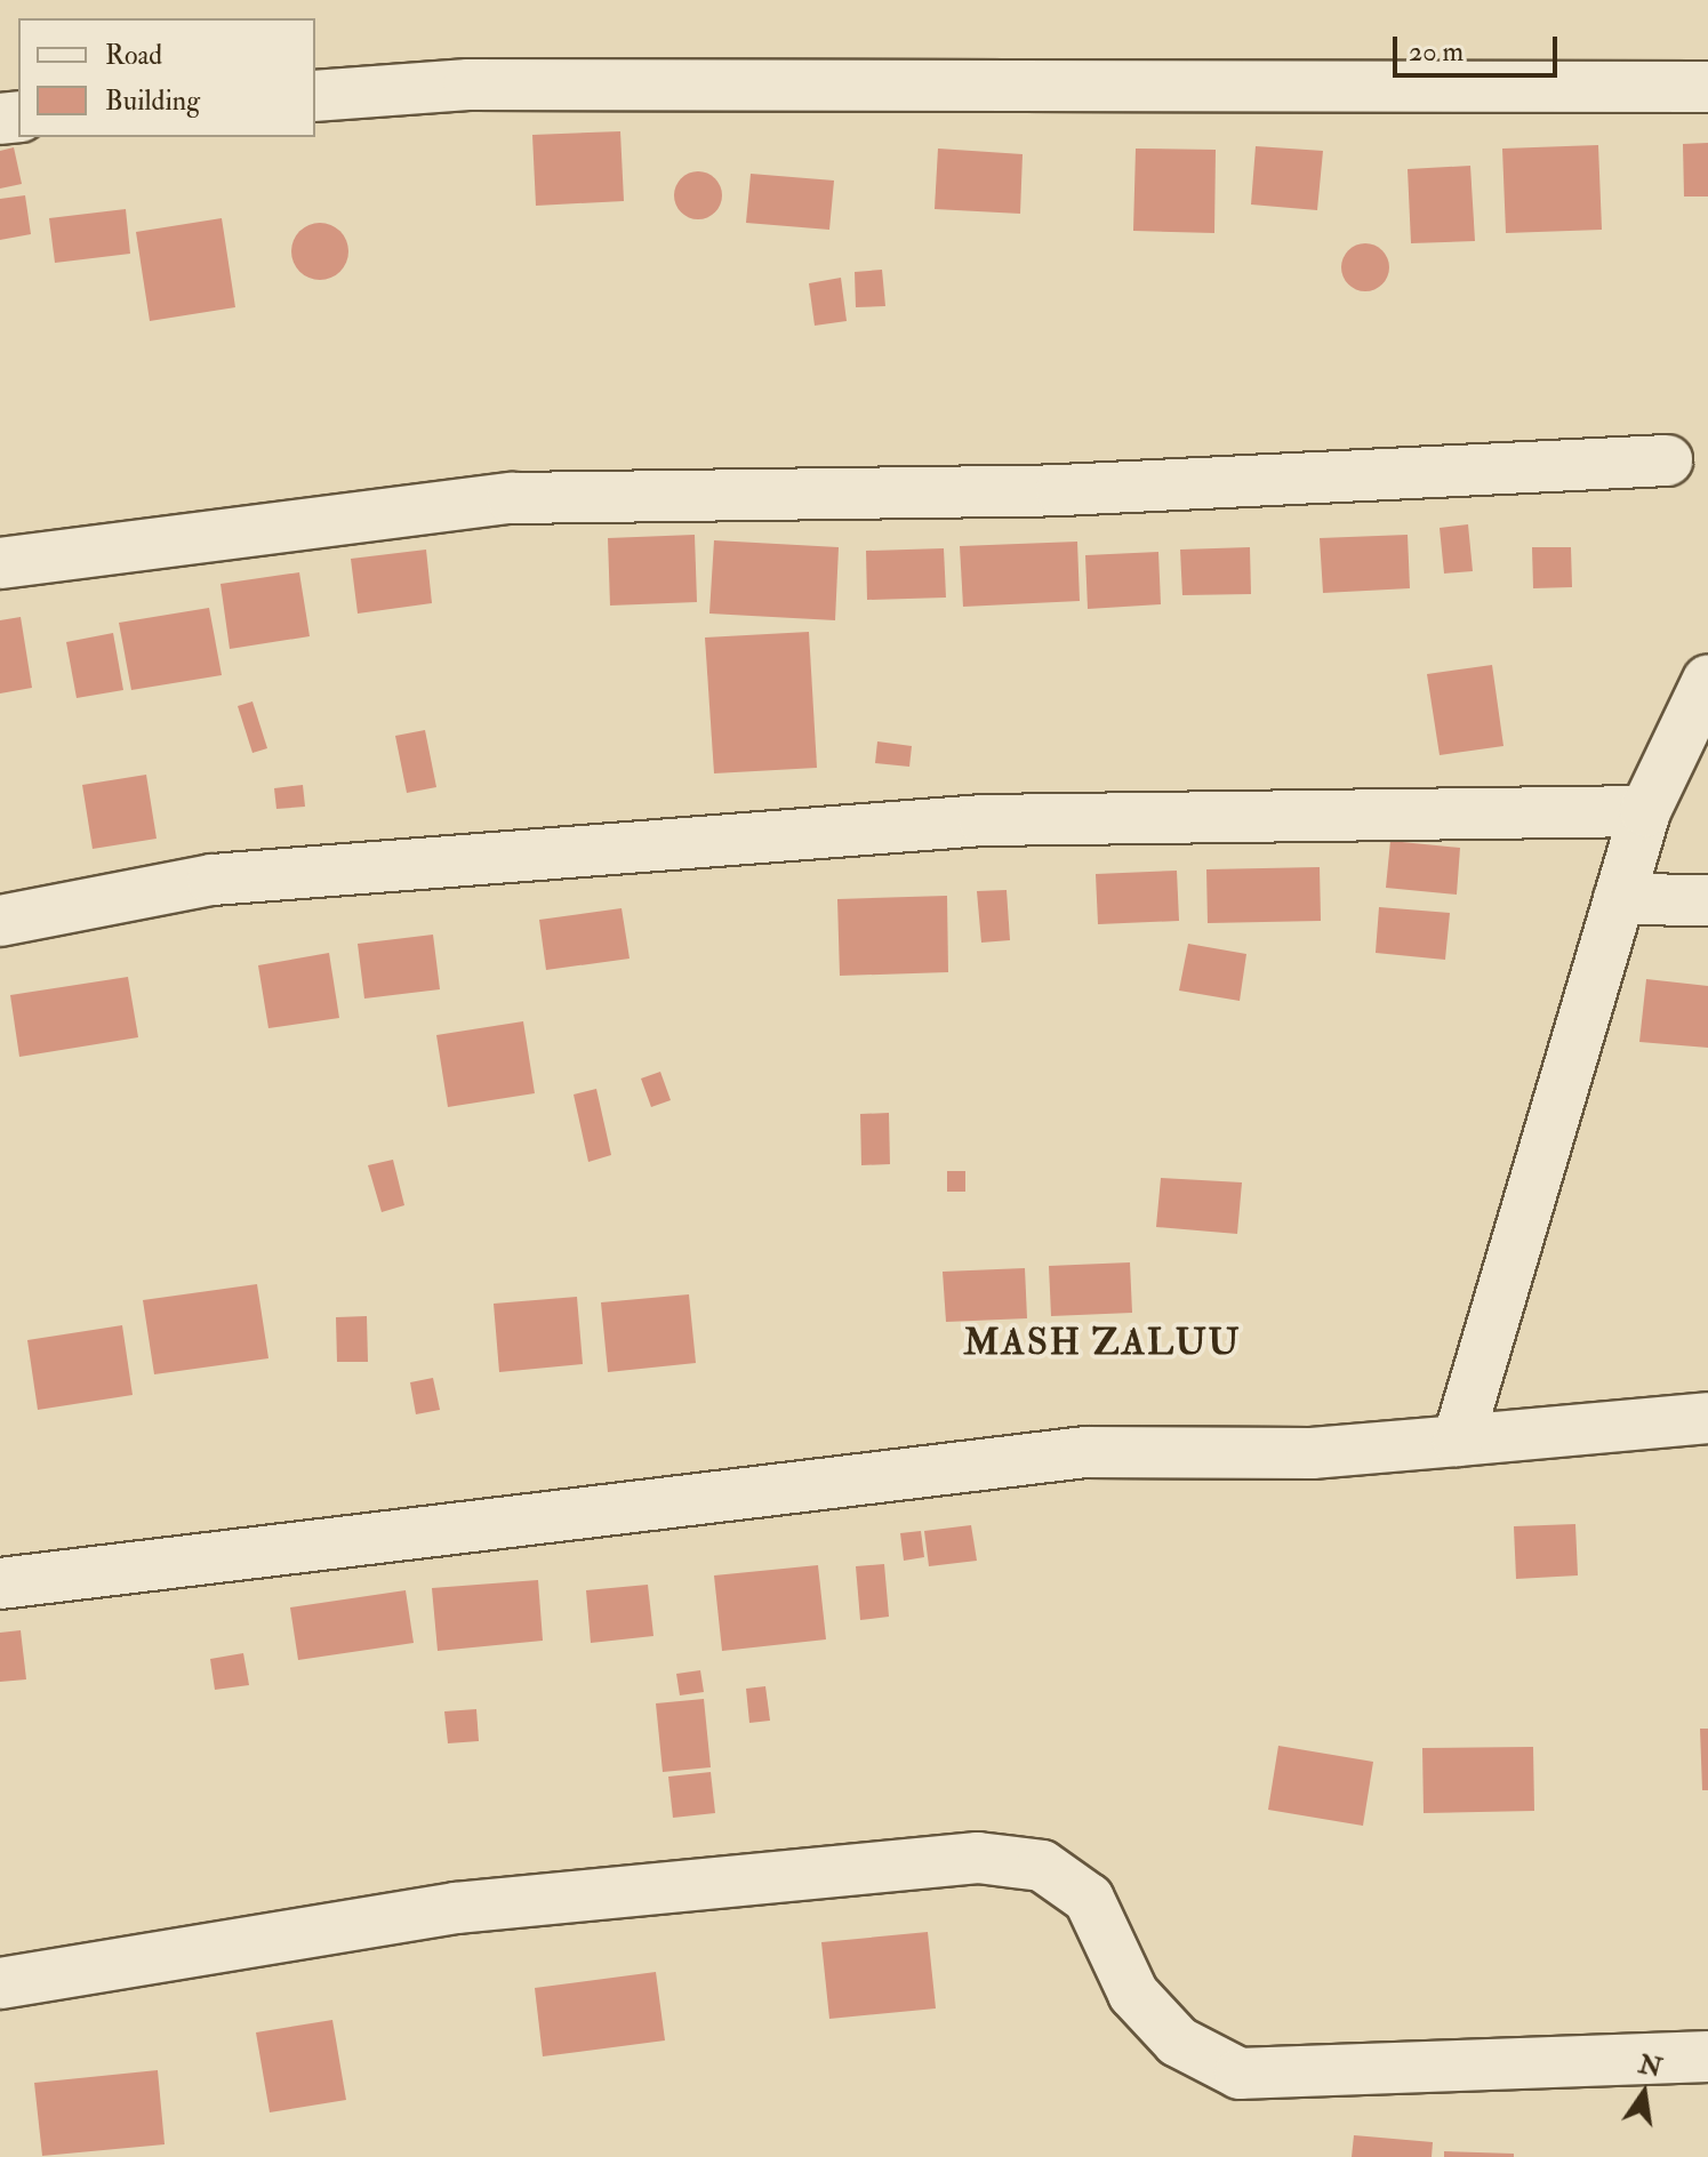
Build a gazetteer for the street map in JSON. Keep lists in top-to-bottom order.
{
  "districts": ["MASH ZALUU"],
  "legend": ["Road", "Building"],
  "scale_bar": "20 m",
  "north": "top"
}
